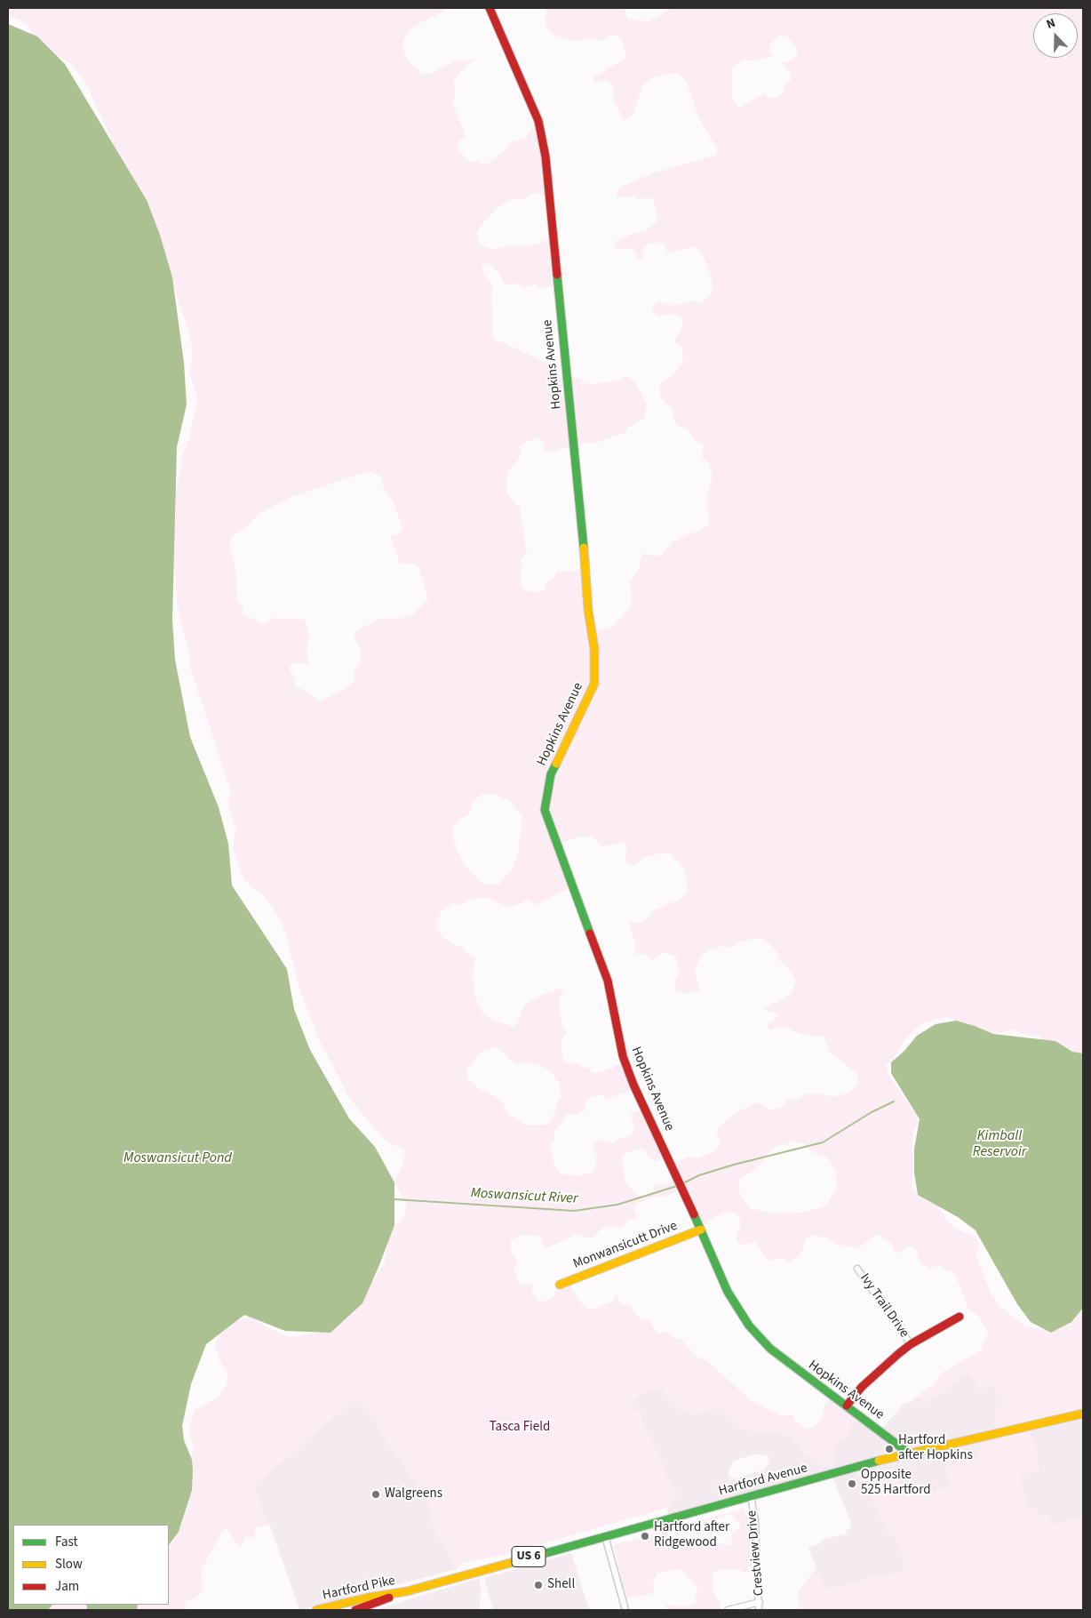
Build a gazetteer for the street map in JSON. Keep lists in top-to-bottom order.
{
  "streets": {
    "main road": [
      "Hopkins Avenue",
      "Monwansicutt Drive",
      "Hartford Avenue",
      "US 6",
      "Hartford Pike"
    ],
    "street": ["Ivy Trail Drive", "Crestview Drive"]
  },
  "crossings": [
    ["Hopkins Avenue", "Monwansicutt Drive"],
    ["Hopkins Avenue", "Hartford Avenue"],
    ["Hartford Avenue", "Crestview Drive"],
    ["Hartford Avenue", "Hartford Pike"]
  ],
  "water": ["Kimball Reservoir", "Moswansicut Pond", "Moswansicut River"],
  "parks": ["Tasca Field"],
  "places": [
    "Hartford after Hopkins",
    "Opposite 525 Hartford",
    "Walgreens",
    "Hartford after Ridgewood",
    "Shell"
  ],
  "legend": ["Fast", "Slow", "Jam"],
  "north": "top"
}
